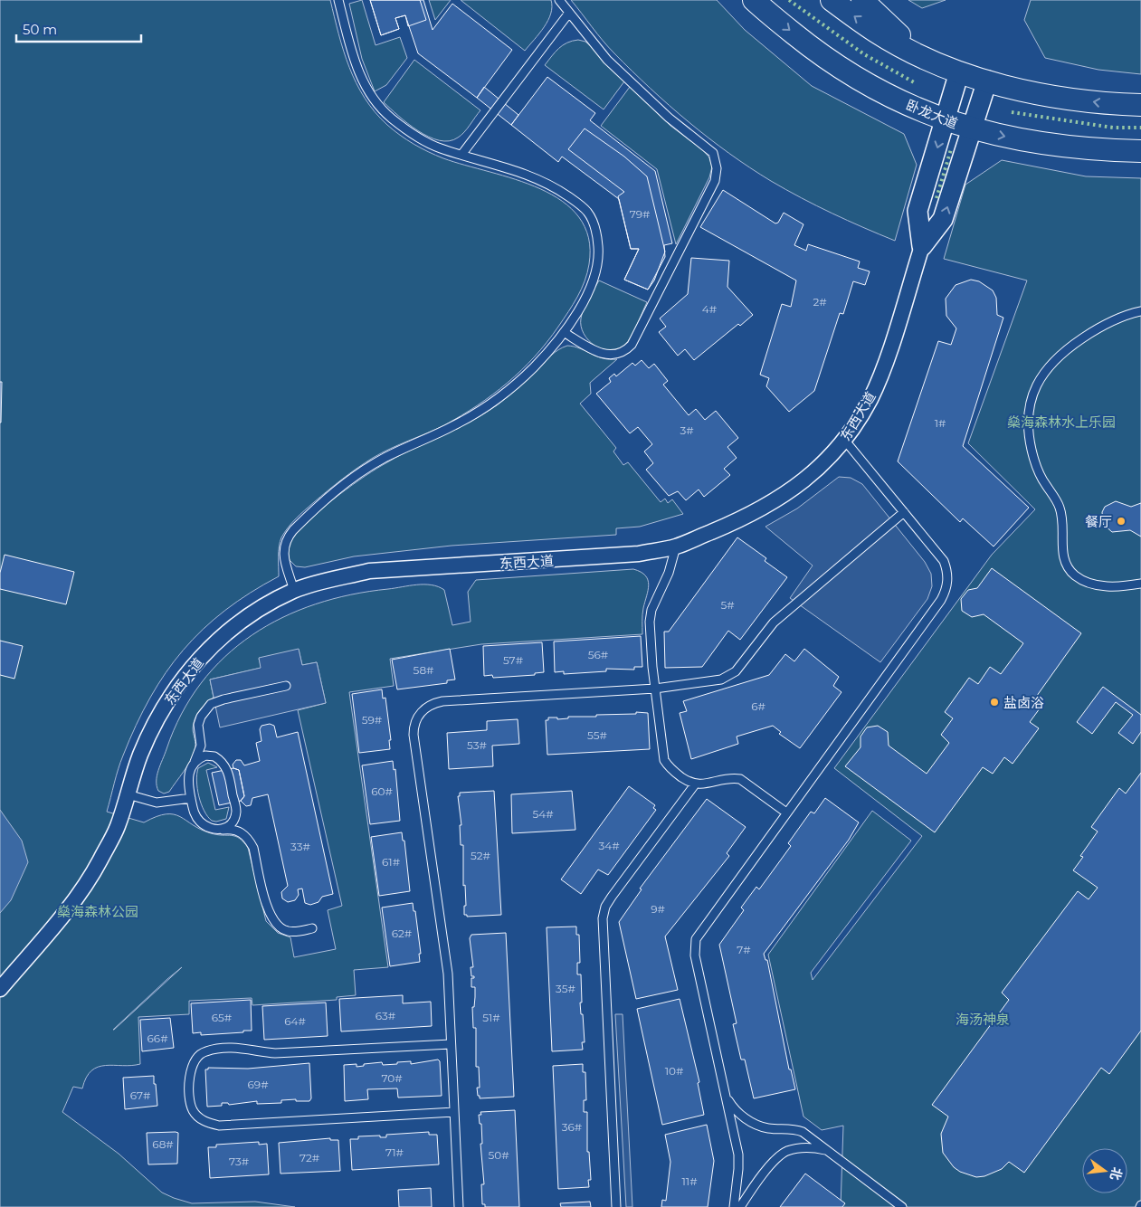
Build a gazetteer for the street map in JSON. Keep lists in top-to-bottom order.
{
  "streets": {
    "main road": ["卧龙大道"],
    "street": ["东西大道"]
  },
  "crossings": [
    ["卧龙大道", "东西大道"]
  ],
  "parks": ["燊海森林水上乐园", "燊海森林公园", "海汤神泉"],
  "places": ["餐厅", "盐卤浴"],
  "house_numbers": [
    "79#",
    "2#",
    "4#",
    "1#",
    "3#",
    "5#",
    "56#",
    "57#",
    "58#",
    "6#",
    "59#",
    "55#",
    "53#",
    "60#",
    "54#",
    "34#",
    "33#",
    "52#",
    "61#",
    "9#",
    "62#",
    "7#",
    "35#",
    "63#",
    "65#",
    "51#",
    "64#",
    "66#",
    "10#",
    "70#",
    "69#",
    "67#",
    "36#",
    "68#",
    "71#",
    "50#",
    "72#",
    "73#",
    "11#"
  ],
  "scale_bar": "50 m",
  "north": "right"
}
